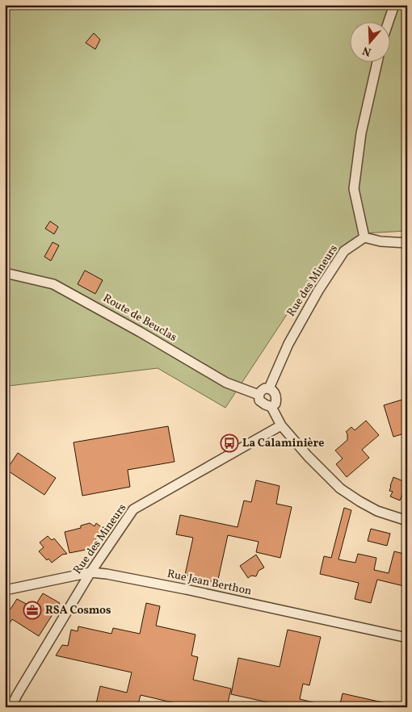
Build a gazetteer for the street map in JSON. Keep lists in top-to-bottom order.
{
  "streets": {
    "street": ["Rue des Mineurs", "Route de Beuclas", "Rue Jean Berthon"]
  },
  "crossings": [
    ["Rue des Mineurs", "Route de Beuclas"],
    ["Rue des Mineurs", "Rue Jean Berthon"]
  ],
  "places": {
    "bus stop": ["La Calaminière"],
    "office": ["RSA Cosmos"]
  },
  "north": "bottom"
}
